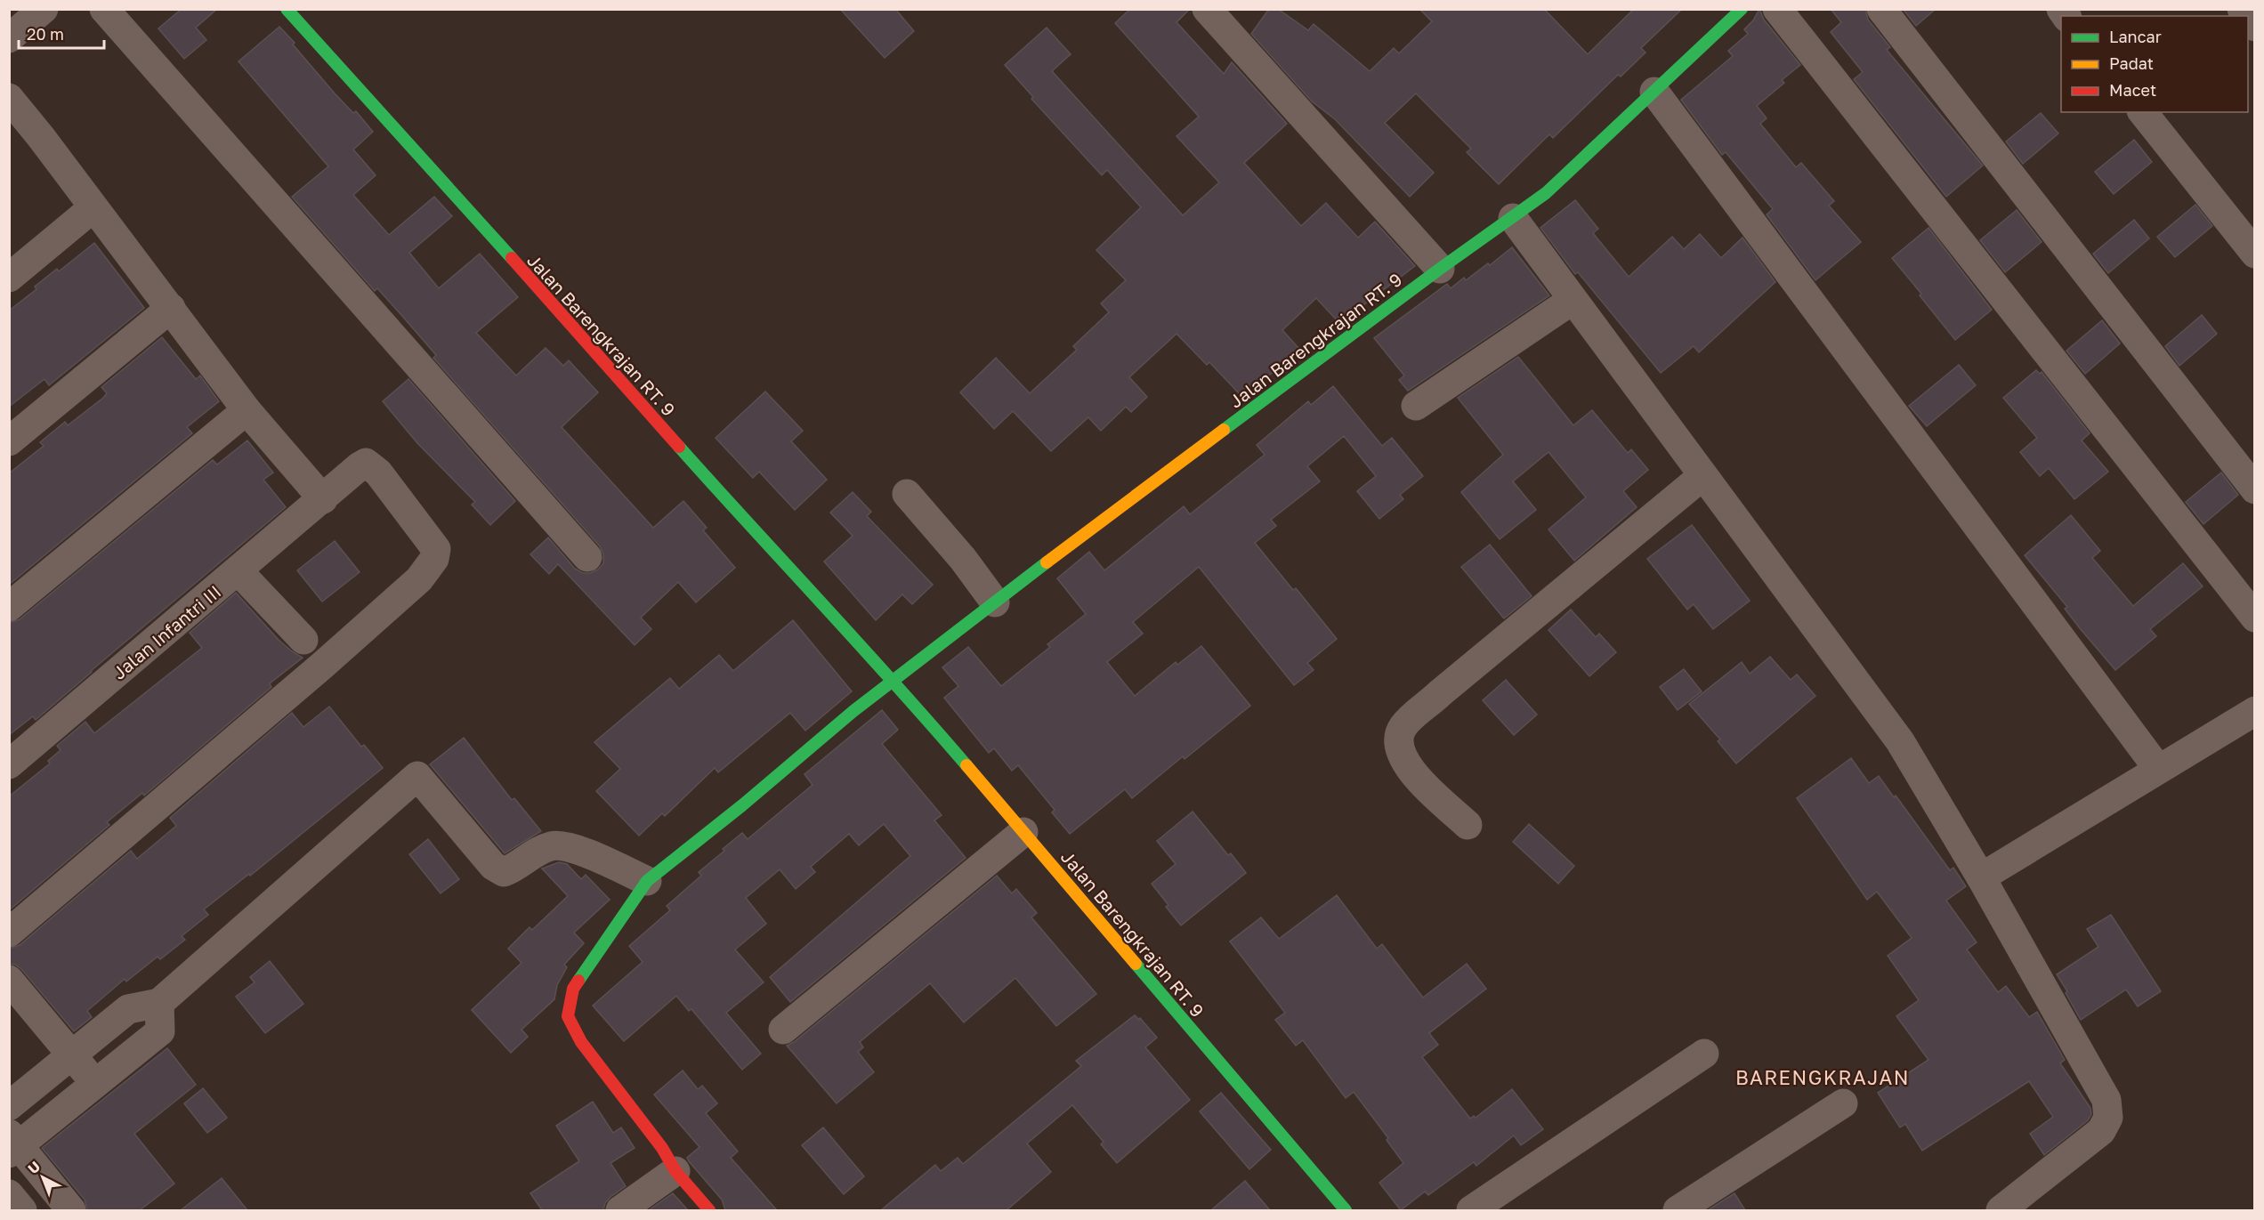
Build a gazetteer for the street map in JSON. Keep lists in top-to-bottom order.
{
  "streets": {
    "street": ["Jalan Barengkrajan RT. 9", "Jalan Infantri III"]
  },
  "districts": ["BARENGKRAJAN"],
  "legend": ["Lancar", "Padat", "Macet"],
  "scale_bar": "20 m",
  "north": "top left"
}
